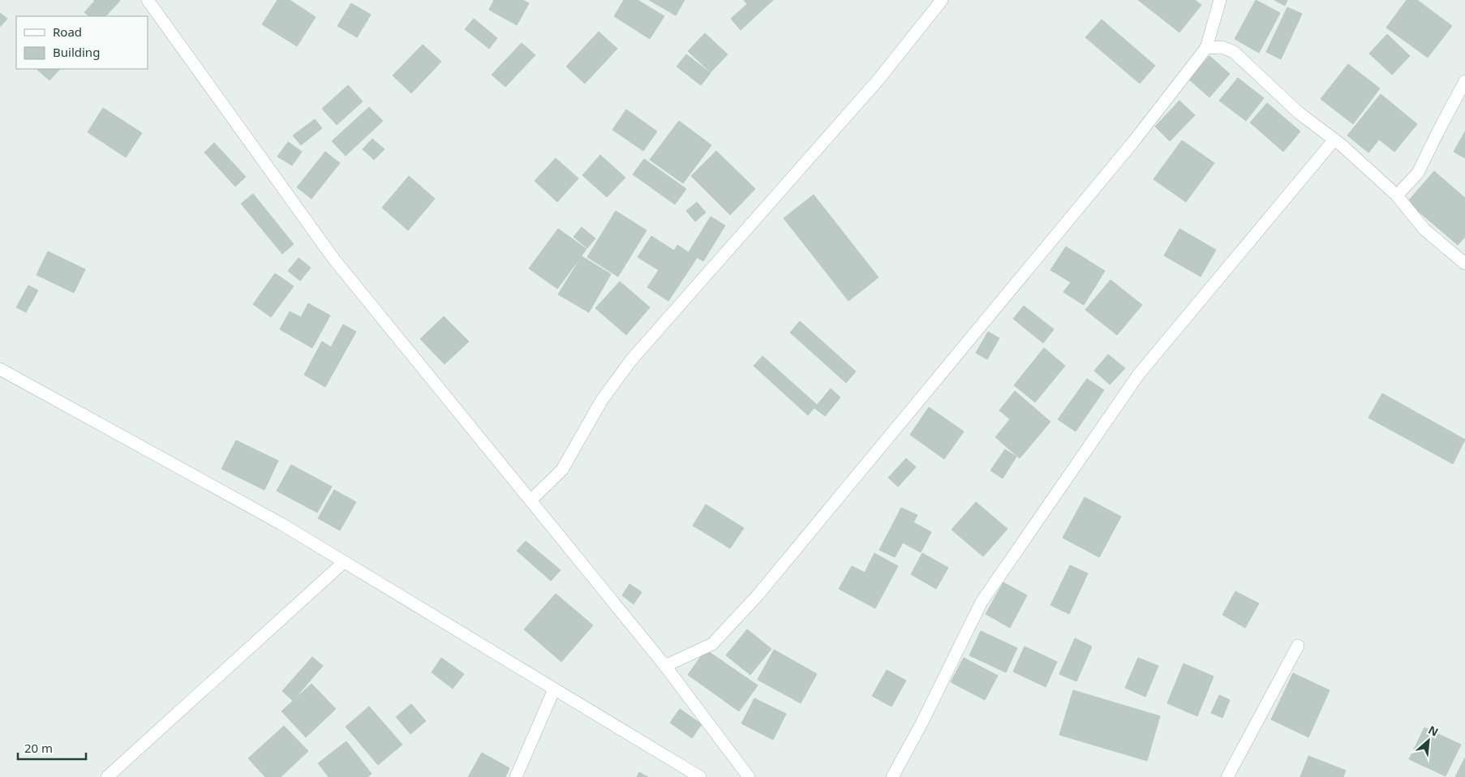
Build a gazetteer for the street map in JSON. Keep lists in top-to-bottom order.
{
  "legend": ["Road", "Building"],
  "scale_bar": "20 m",
  "north": "top right"
}
